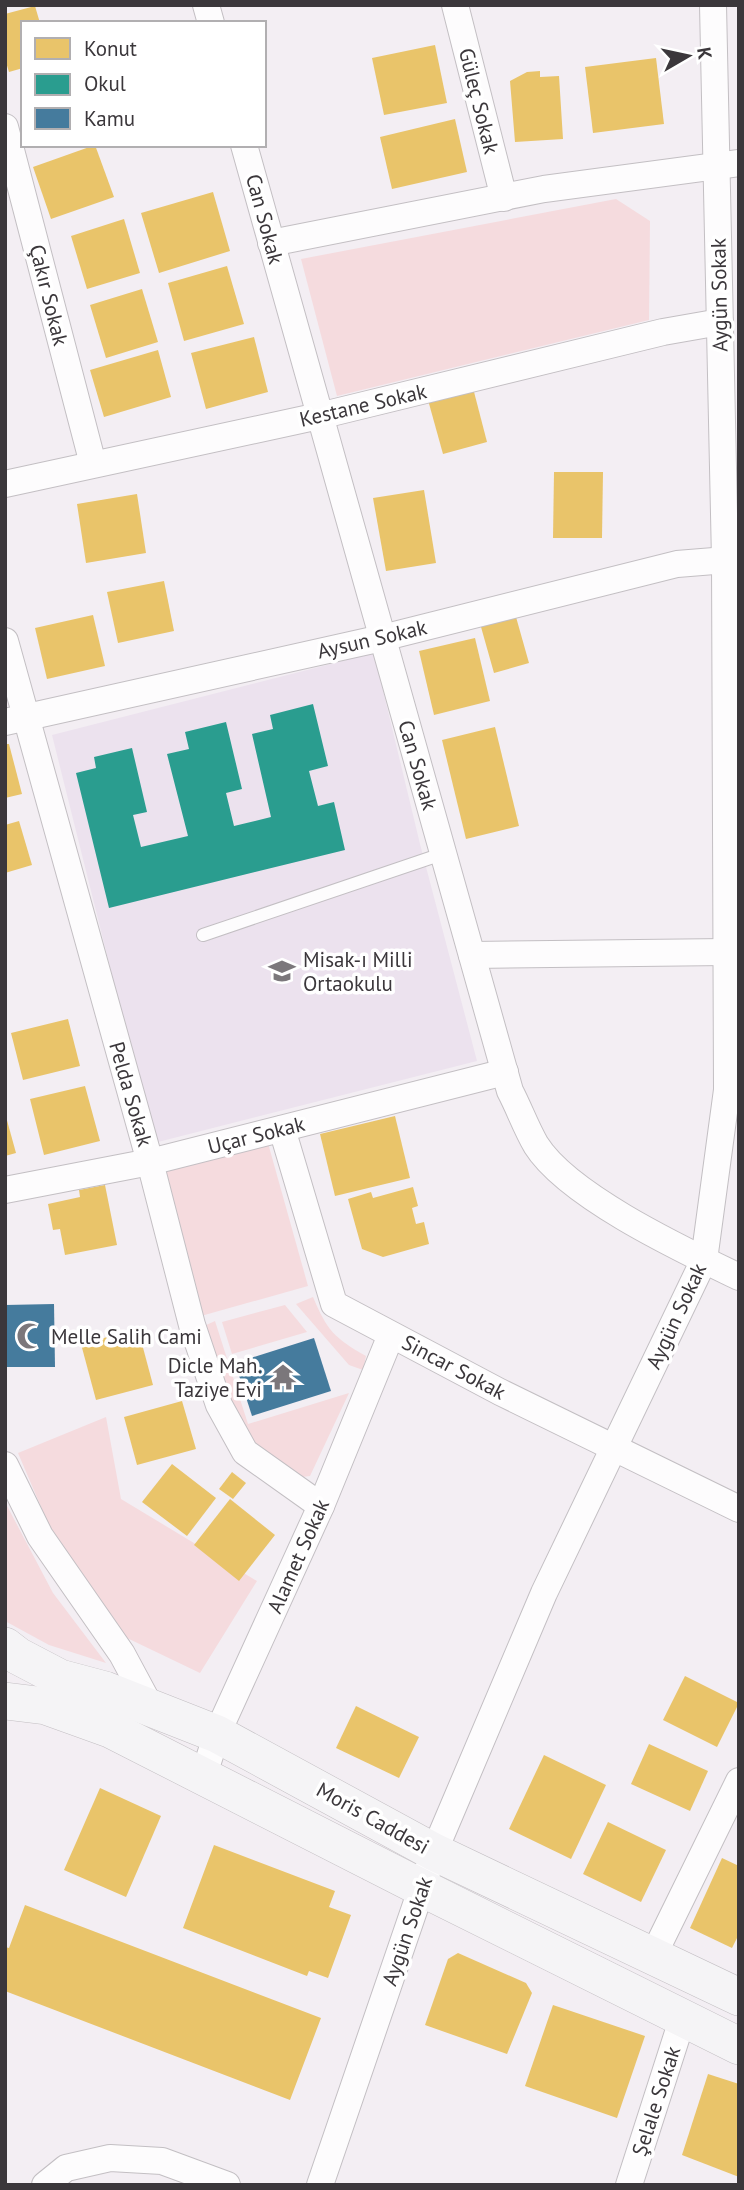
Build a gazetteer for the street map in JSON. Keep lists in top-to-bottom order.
{
  "streets": {
    "street": [
      "Güleç Sokak",
      "Can Sokak",
      "Çakır Sokak",
      "Aygün Sokak",
      "Kestane Sokak",
      "Aysun Sokak",
      "Pelda Sokak",
      "Uçar Sokak",
      "Sincar Sokak",
      "Alamet Sokak",
      "Moris Caddesi",
      "Şelale Sokak"
    ]
  },
  "crossings": [
    ["Can Sokak", "Aygün Sokak"],
    ["Can Sokak", "Kestane Sokak"],
    ["Can Sokak", "Aysun Sokak"],
    ["Can Sokak", "Uçar Sokak"],
    ["Çakır Sokak", "Kestane Sokak"],
    ["Aygün Sokak", "Kestane Sokak"],
    ["Aygün Sokak", "Aysun Sokak"],
    ["Aygün Sokak", "Sincar Sokak"],
    ["Aygün Sokak", "Moris Caddesi"],
    ["Aysun Sokak", "Pelda Sokak"],
    ["Pelda Sokak", "Uçar Sokak"],
    ["Pelda Sokak", "Alamet Sokak"],
    ["Uçar Sokak", "Sincar Sokak"],
    ["Sincar Sokak", "Alamet Sokak"],
    ["Alamet Sokak", "Moris Caddesi"],
    ["Moris Caddesi", "Şelale Sokak"]
  ],
  "places": {
    "school or university": ["Misak-ı Milli Ortaokulu"],
    "mosque": ["Melle Salih Cami"],
    "temple": ["Dicle Mah. Taziye Evi"]
  },
  "legend": ["Konut", "Okul", "Kamu"],
  "north": "right"
}
